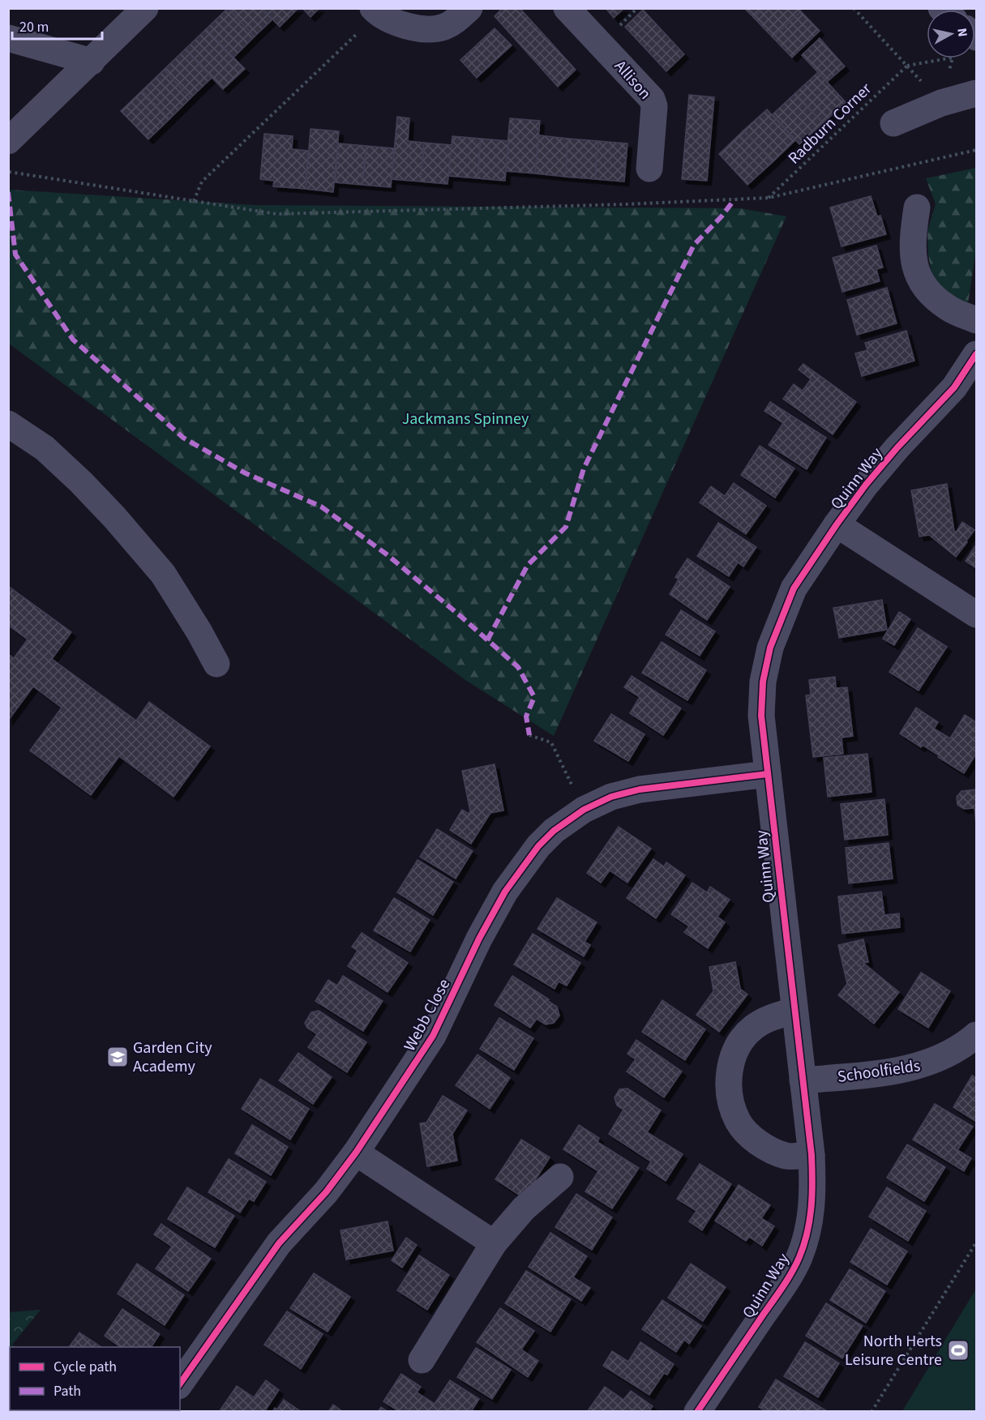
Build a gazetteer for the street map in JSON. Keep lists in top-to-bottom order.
{
  "streets": {
    "street": [
      "Allison",
      "Quinn Way",
      "Webb Close",
      "Schoolfields"
    ],
    "path": ["Radburn Corner"]
  },
  "crossings": [
    ["Quinn Way", "Webb Close"],
    ["Quinn Way", "Schoolfields"]
  ],
  "parks": ["Jackmans Spinney"],
  "places": {
    "school or university": ["Garden City Academy"],
    "sports": ["North Herts Leisure Centre"]
  },
  "legend": ["Cycle path", "Path"],
  "scale_bar": "20 m",
  "north": "right"
}
